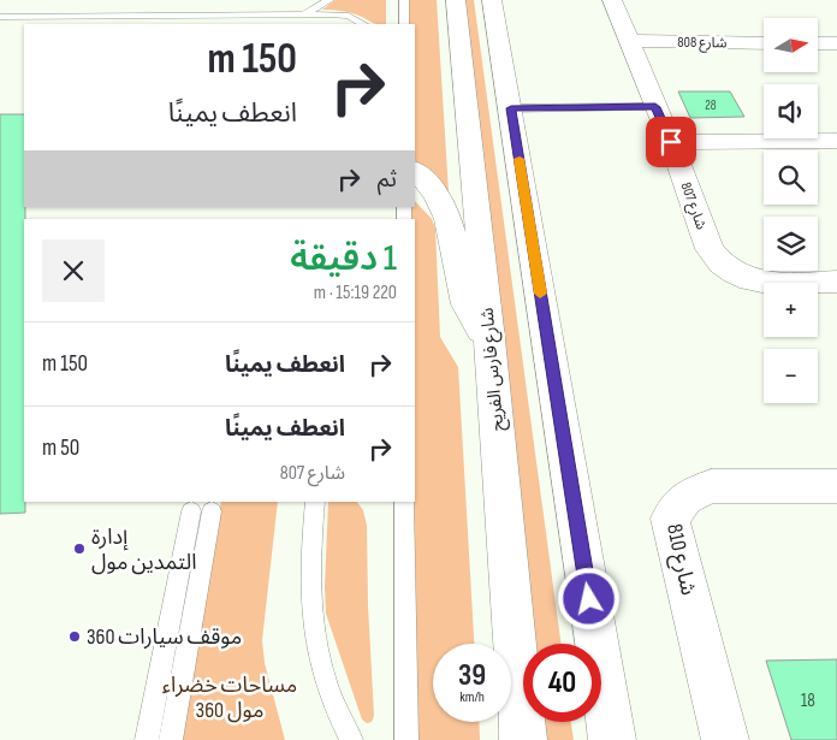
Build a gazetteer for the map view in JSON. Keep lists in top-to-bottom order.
{
  "streets": {
    "street": [
      "شارع 808",
      "شارع 807",
      "شارع فارس الفريح",
      "شارع 810"
    ]
  },
  "crossings": [
    ["شارع 808", "شارع 807"]
  ],
  "parks": ["مساحات خضراء 360 مول"],
  "places": ["إدارة التمدين مول", "موقف سيارات 360"],
  "house_numbers": ["28", "18"],
  "north": "right",
  "page": {
    "map_buttons": ["+", "−"],
    "turn": ["150 m", "انعطف يمينًا"],
    "then": "ثم",
    "heading": ["1 دقيقة", "220 m · 15:19"],
    "list": [
      {
        "name": "انعطف يمينًا",
        "value": "150 m"
      },
      {
        "name": "انعطف يمينًا",
        "note": "شارع 807",
        "value": "50 m"
      }
    ],
    "speed": "39 km/h",
    "limit": "40"
  }
}
